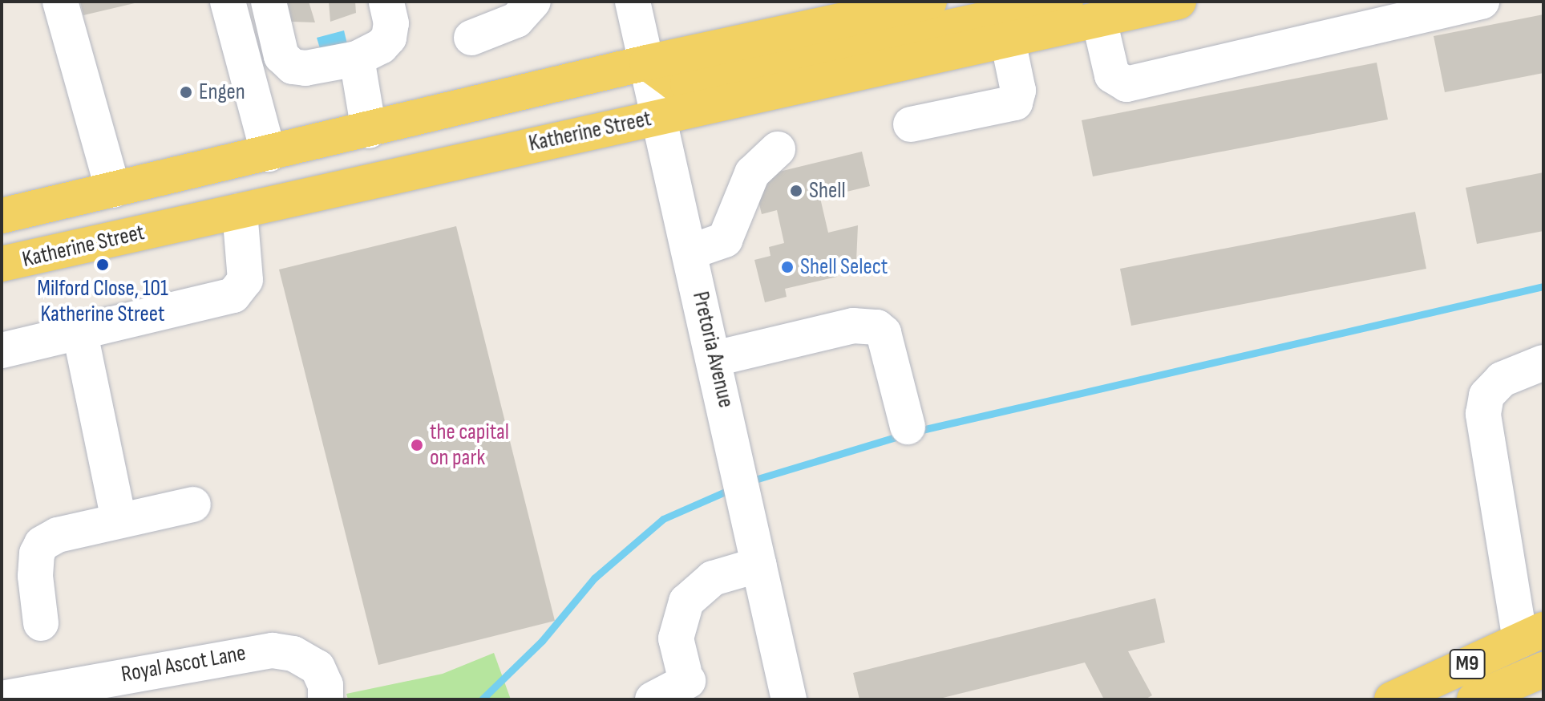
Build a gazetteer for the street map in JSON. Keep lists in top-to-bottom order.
{
  "streets": {
    "main road": ["Katherine Street", "M9"],
    "street": ["Pretoria Avenue", "Royal Ascot Lane"]
  },
  "crossings": [
    ["Katherine Street", "Pretoria Avenue"]
  ],
  "places": [
    "Engen",
    "Shell",
    "Milford Close, 101 Katherine Street",
    "Shell Select",
    "the capital on park"
  ]
}
